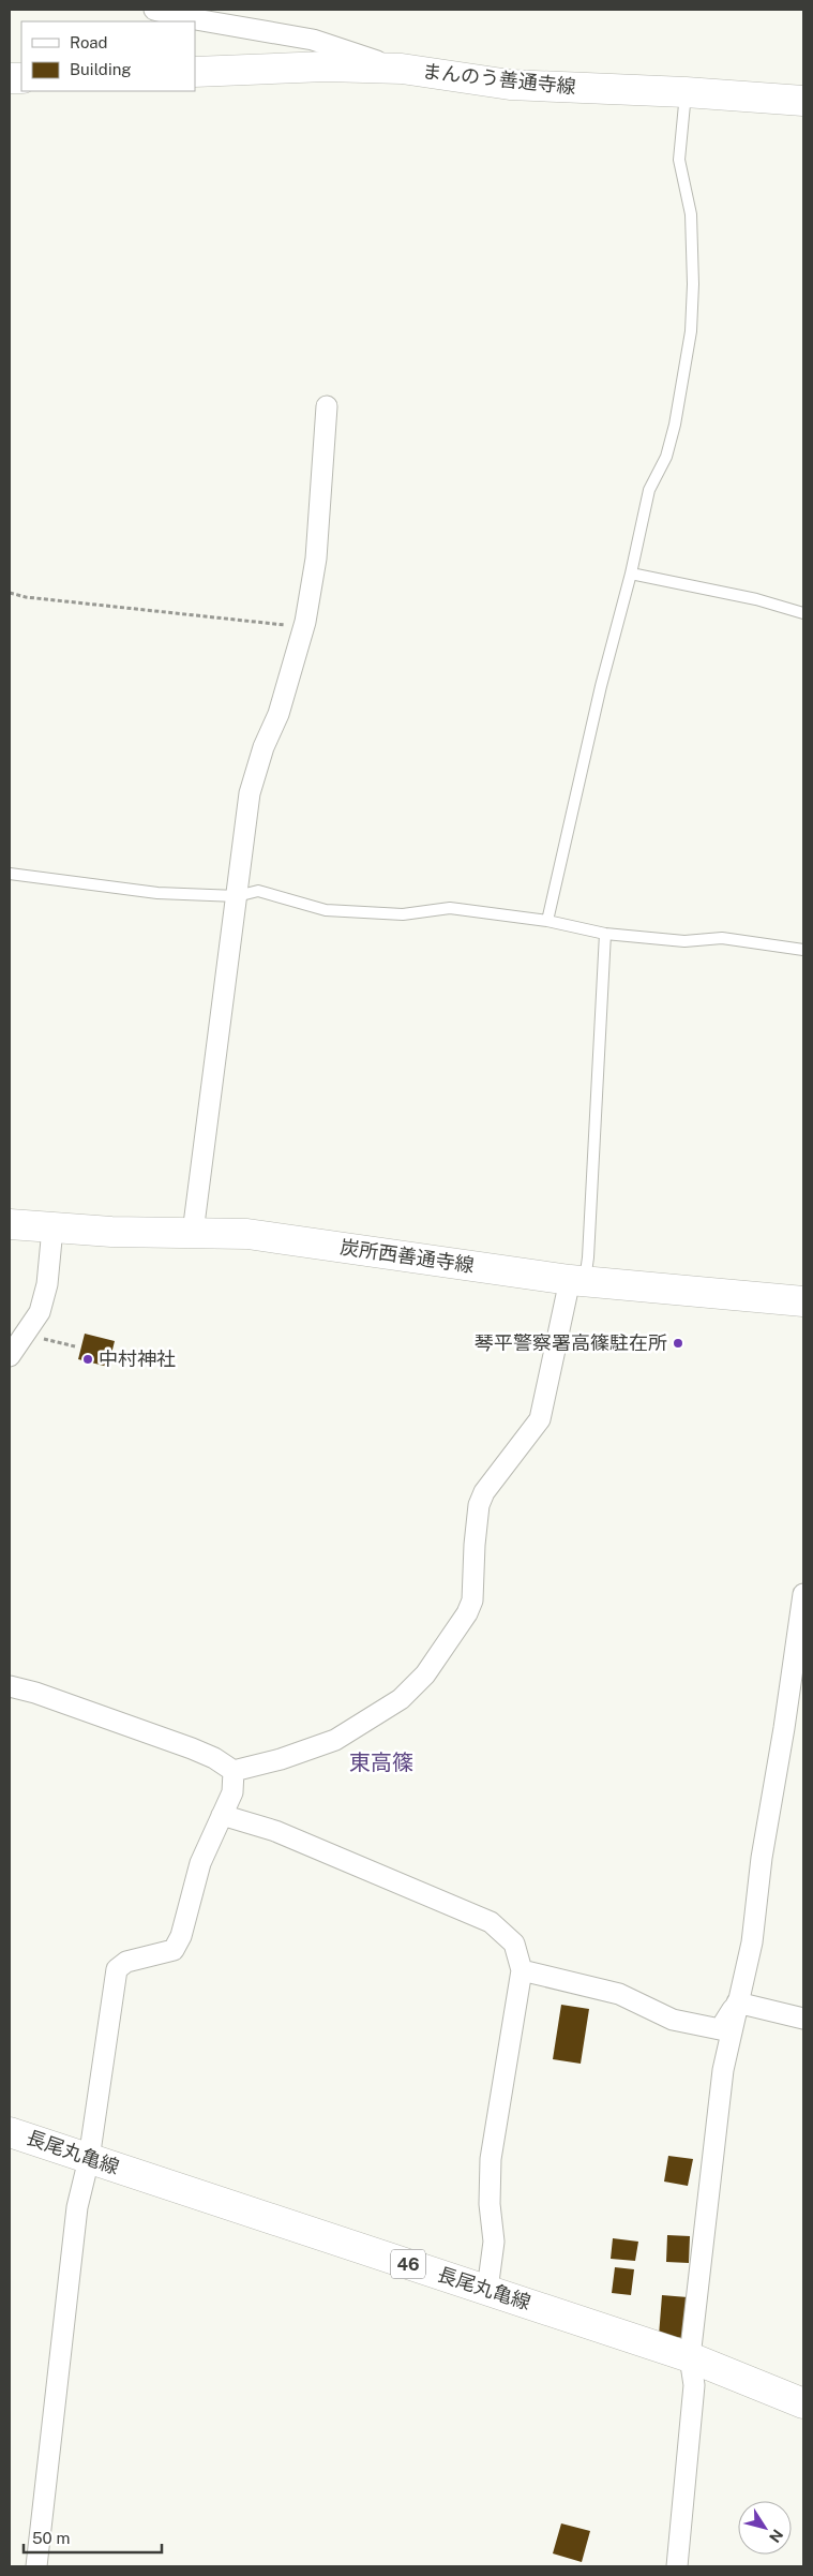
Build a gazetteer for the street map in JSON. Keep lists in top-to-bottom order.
{
  "streets": {
    "main road": [
      "まんのう善通寺線",
      "炭所西善通寺線",
      "長尾丸亀線",
      "46"
    ]
  },
  "districts": ["東高篠"],
  "places": ["琴平警察署高篠駐在所", "中村神社"],
  "legend": ["Road", "Building"],
  "scale_bar": "50 m",
  "north": "bottom right"
}
